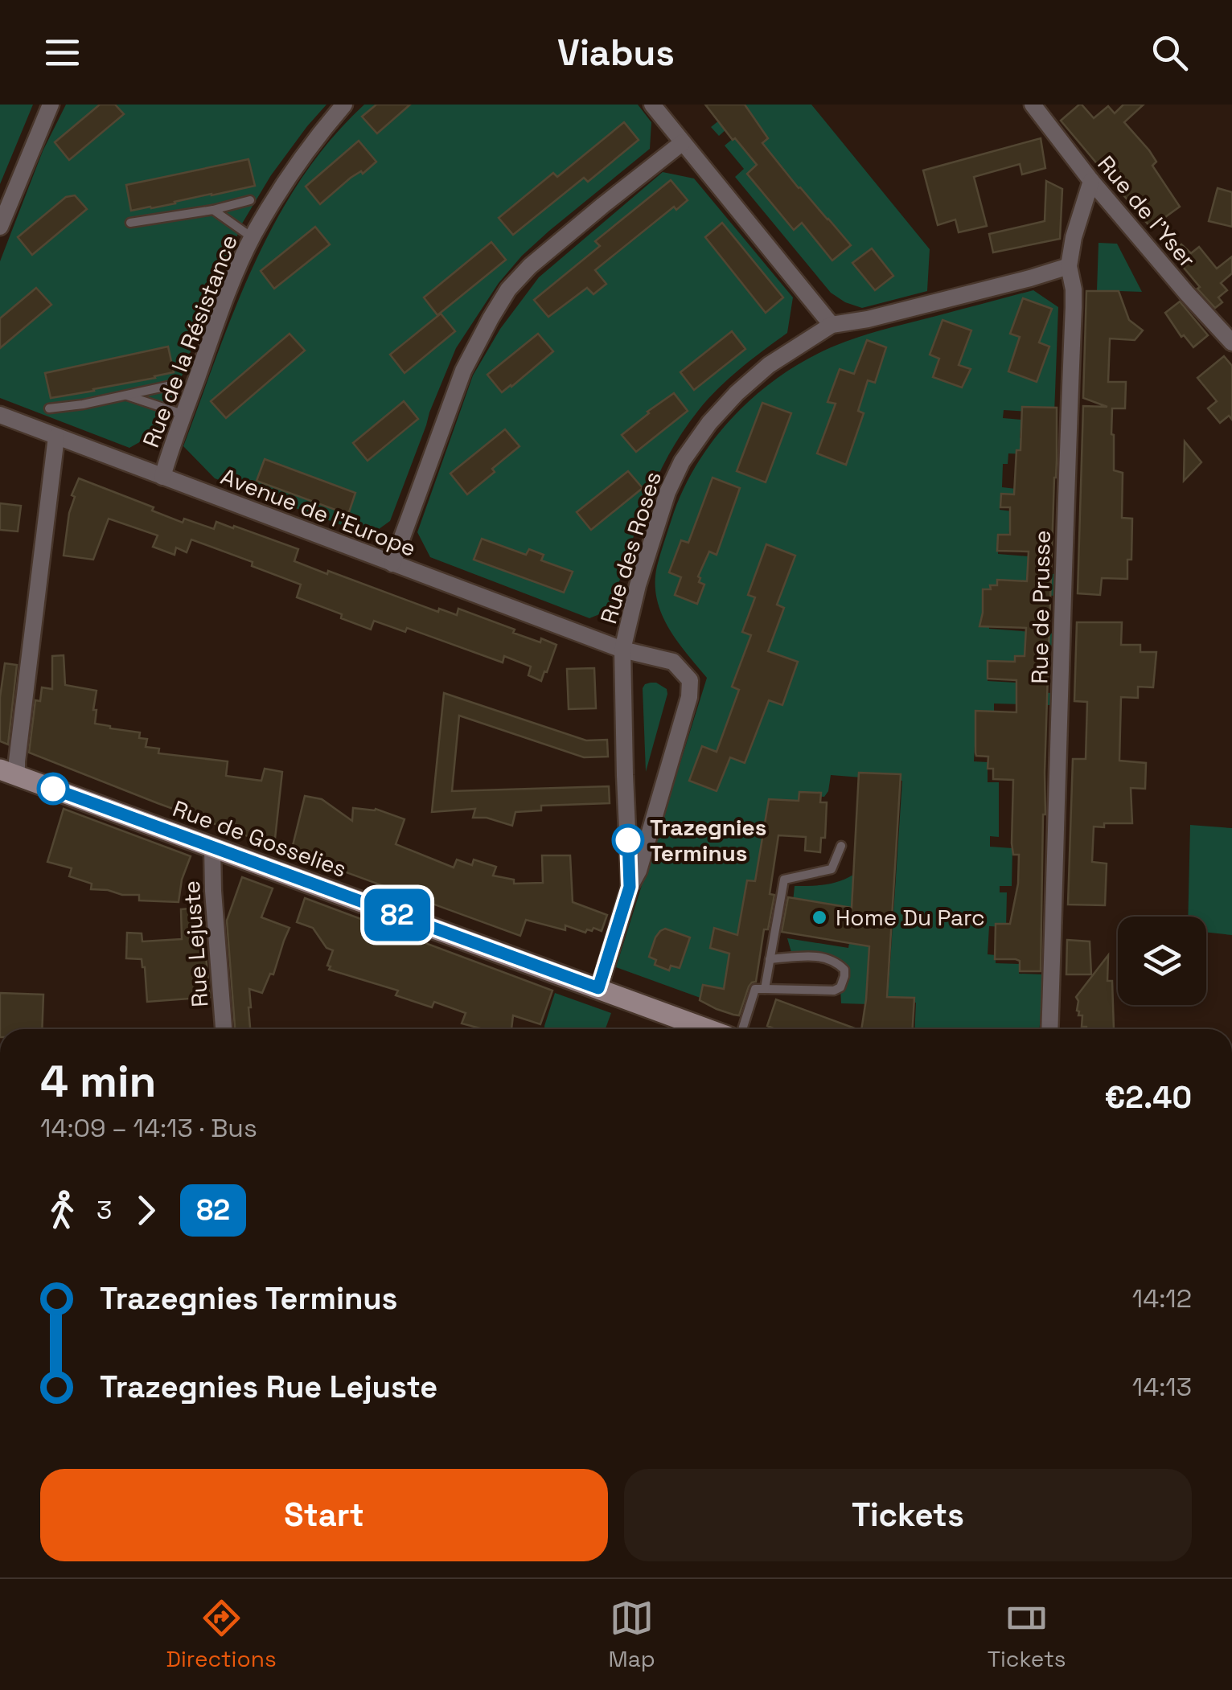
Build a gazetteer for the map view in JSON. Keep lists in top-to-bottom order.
{
  "streets": {
    "main road": ["Rue de Gosselies"],
    "street": [
      "Rue de l'Yser",
      "Rue de la Résistance",
      "Avenue de l'Europe",
      "Rue des Roses",
      "Rue de Prusse",
      "Rue Lejuste"
    ]
  },
  "crossings": [
    ["Rue de l'Yser", "Rue de Prusse"],
    ["Rue de la Résistance", "Avenue de l'Europe"],
    ["Avenue de l'Europe", "Rue des Roses"],
    ["Rue des Roses", "Rue de Prusse"],
    ["Rue des Roses", "Rue de Gosselies"],
    ["Rue de Gosselies", "Rue Lejuste"]
  ],
  "places": ["Trazegnies Terminus", "Home Du Parc"],
  "lines": ["bus line 82"],
  "page": {
    "header": "Viabus",
    "on_map": "82",
    "heading": ["4 min", "14:09 – 14:13 · Bus", "€2.40"],
    "legs": ["3", "82"],
    "list": [
      {
        "name": "Trazegnies Terminus",
        "value": "14:12"
      },
      {
        "name": "Trazegnies Rue Lejuste",
        "value": "14:13"
      }
    ],
    "buttons": ["Start", "Tickets"],
    "tabs": ["Directions", "Map", "Tickets"]
  }
}
